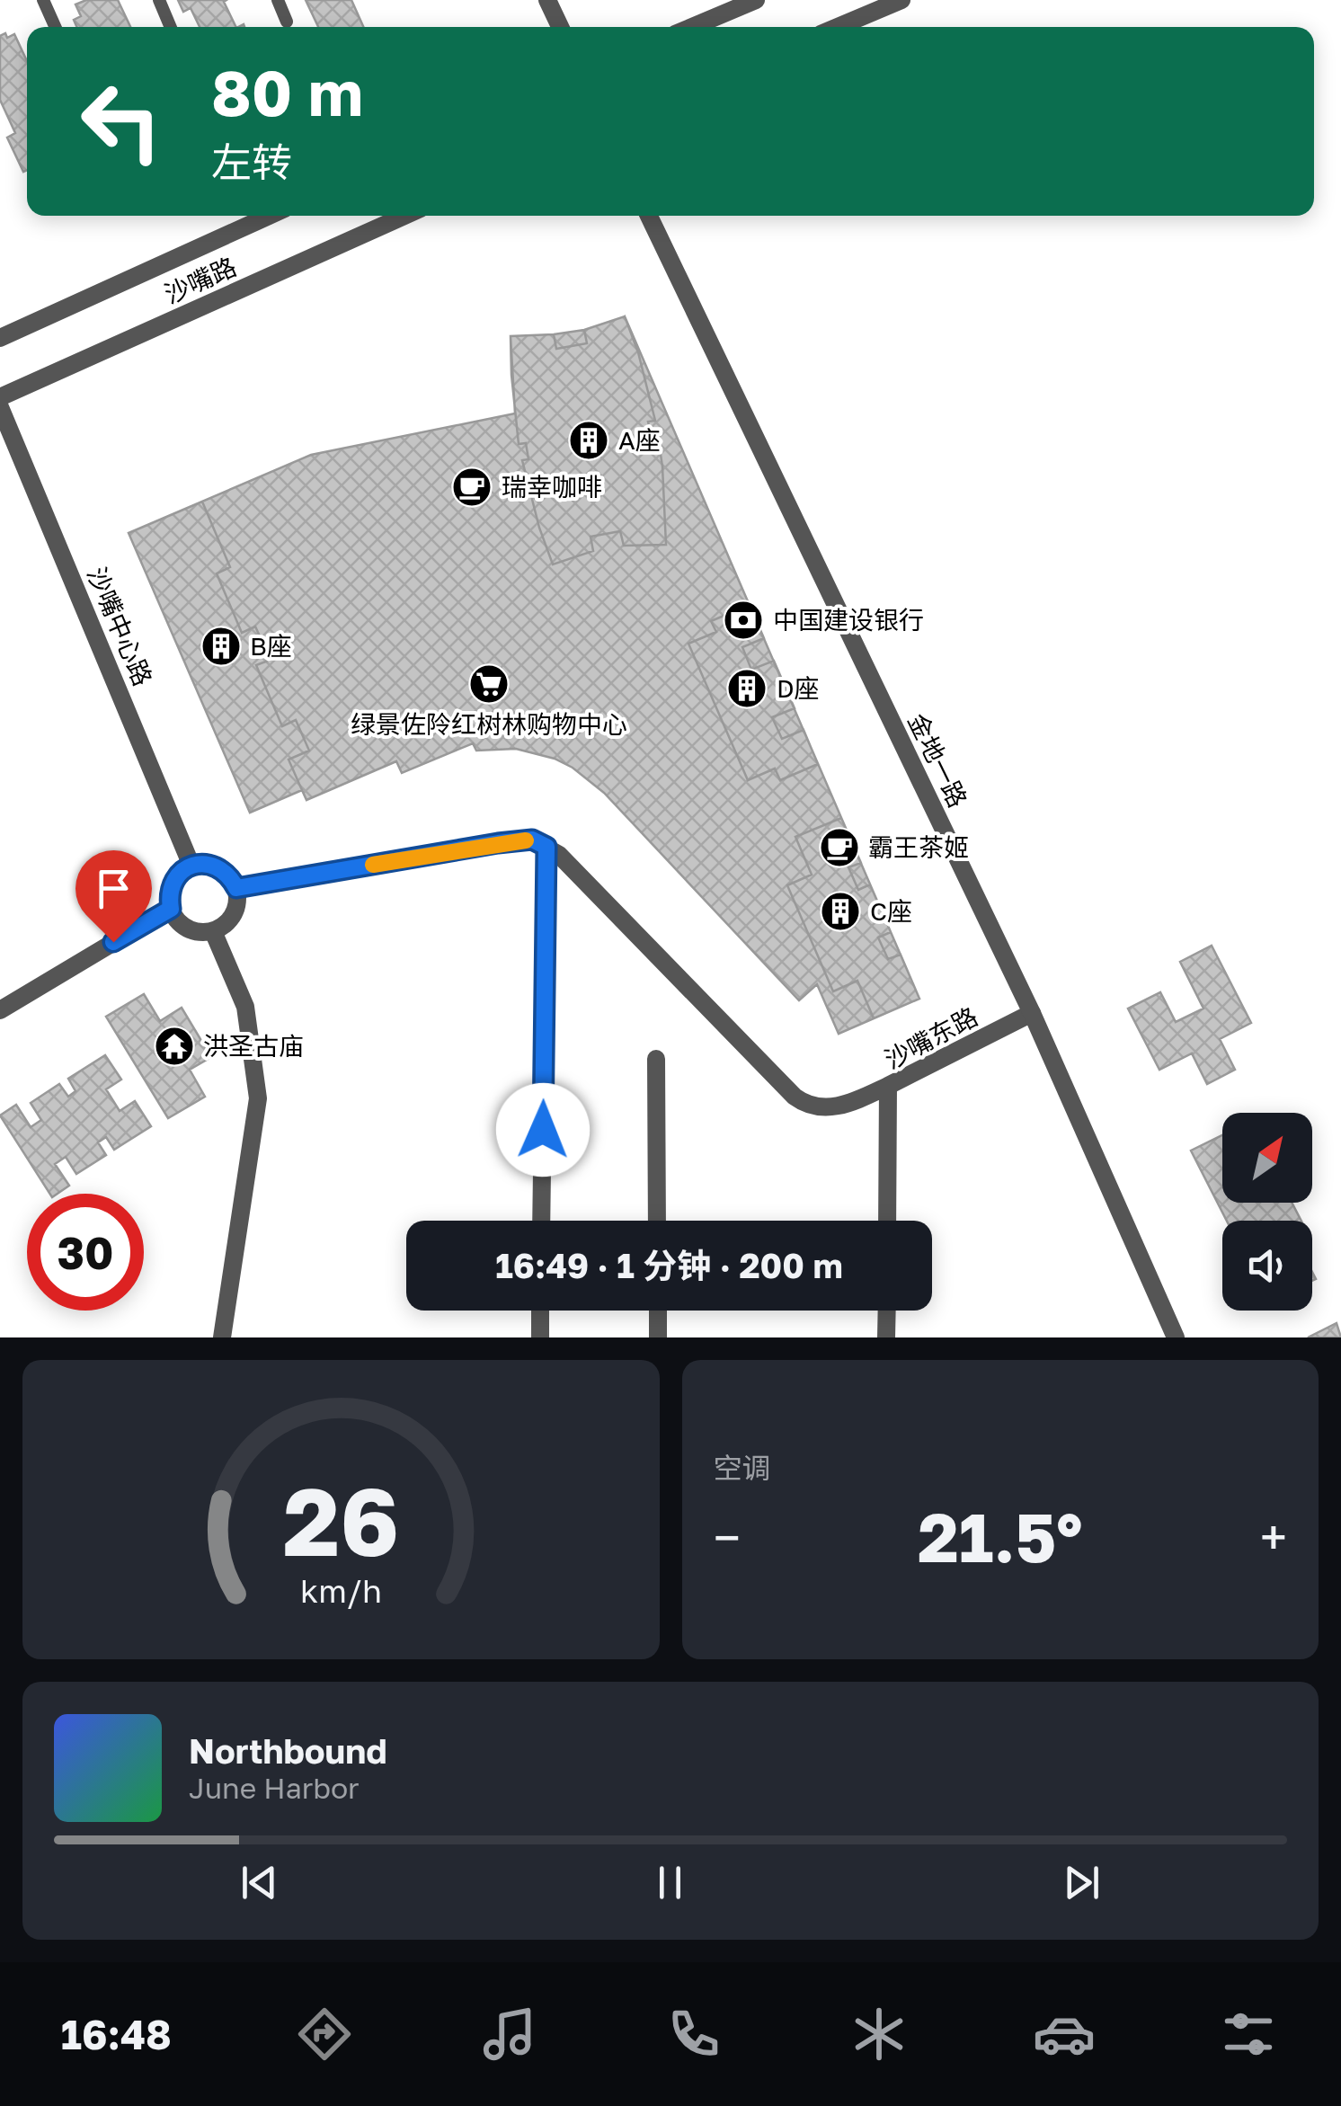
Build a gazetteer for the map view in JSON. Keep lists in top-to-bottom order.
{
  "streets": {
    "street": [
      "沙嘴路",
      "沙嘴中心路",
      "金地一路",
      "沙嘴东路"
    ]
  },
  "crossings": [
    ["金地一路", "沙嘴东路"]
  ],
  "places": {
    "building": [
      "A座",
      "B座",
      "D座",
      "C座"
    ],
    "cafe": ["瑞幸咖啡", "霸王茶姬"],
    "bank": ["中国建设银行"],
    "supermarket": ["绿景佐阾红树林购物中心"],
    "temple": ["洪圣古庙"]
  },
  "north": "top right",
  "page": {
    "turn": ["80 m", "左转"],
    "limit": "30",
    "trip": "16:49 · 1 分钟 · 200 m",
    "tile": "空调",
    "heat": ["−", "21.5°", "+"],
    "song": ["Northbound", "June Harbor"],
    "tabs": "16:48",
    "gauge": ["26", "km/h"]
  }
}
